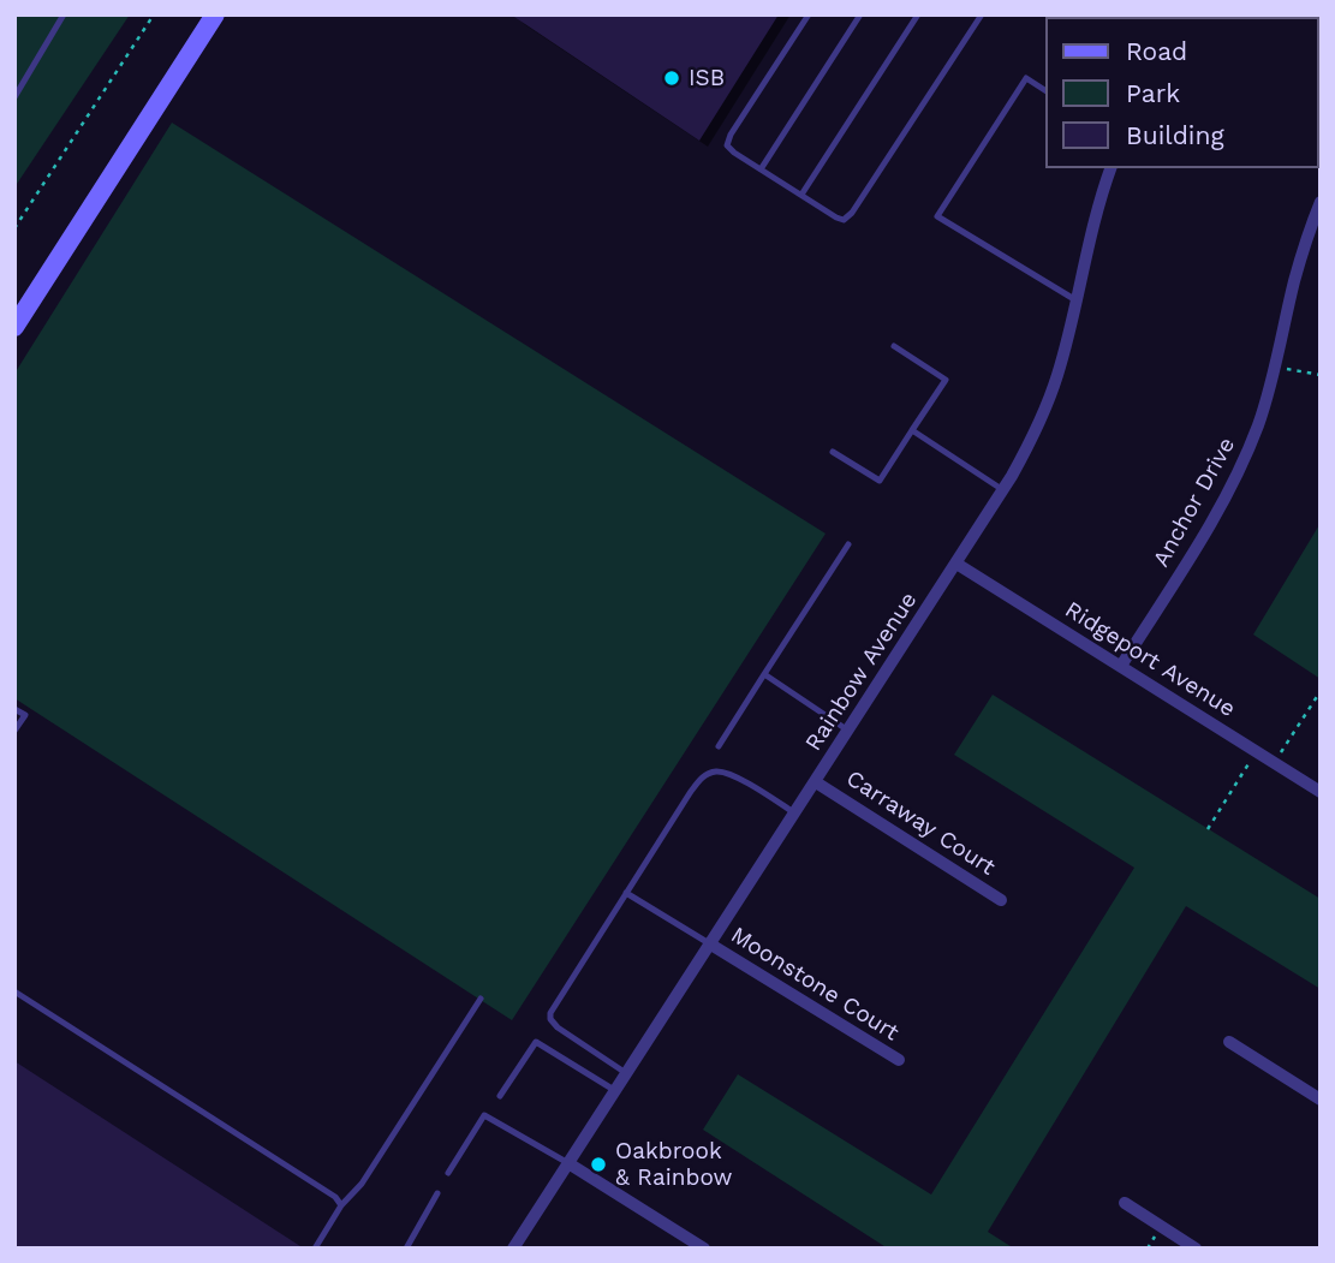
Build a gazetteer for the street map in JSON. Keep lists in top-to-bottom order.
{
  "streets": {
    "street": [
      "Anchor Drive",
      "Ridgeport Avenue",
      "Rainbow Avenue",
      "Carraway Court",
      "Moonstone Court"
    ]
  },
  "crossings": [
    ["Anchor Drive", "Ridgeport Avenue"],
    ["Ridgeport Avenue", "Rainbow Avenue"],
    ["Rainbow Avenue", "Carraway Court"],
    ["Rainbow Avenue", "Moonstone Court"]
  ],
  "places": ["ISB", "Oakbrook & Rainbow"],
  "legend": ["Road", "Park", "Building"]
}
